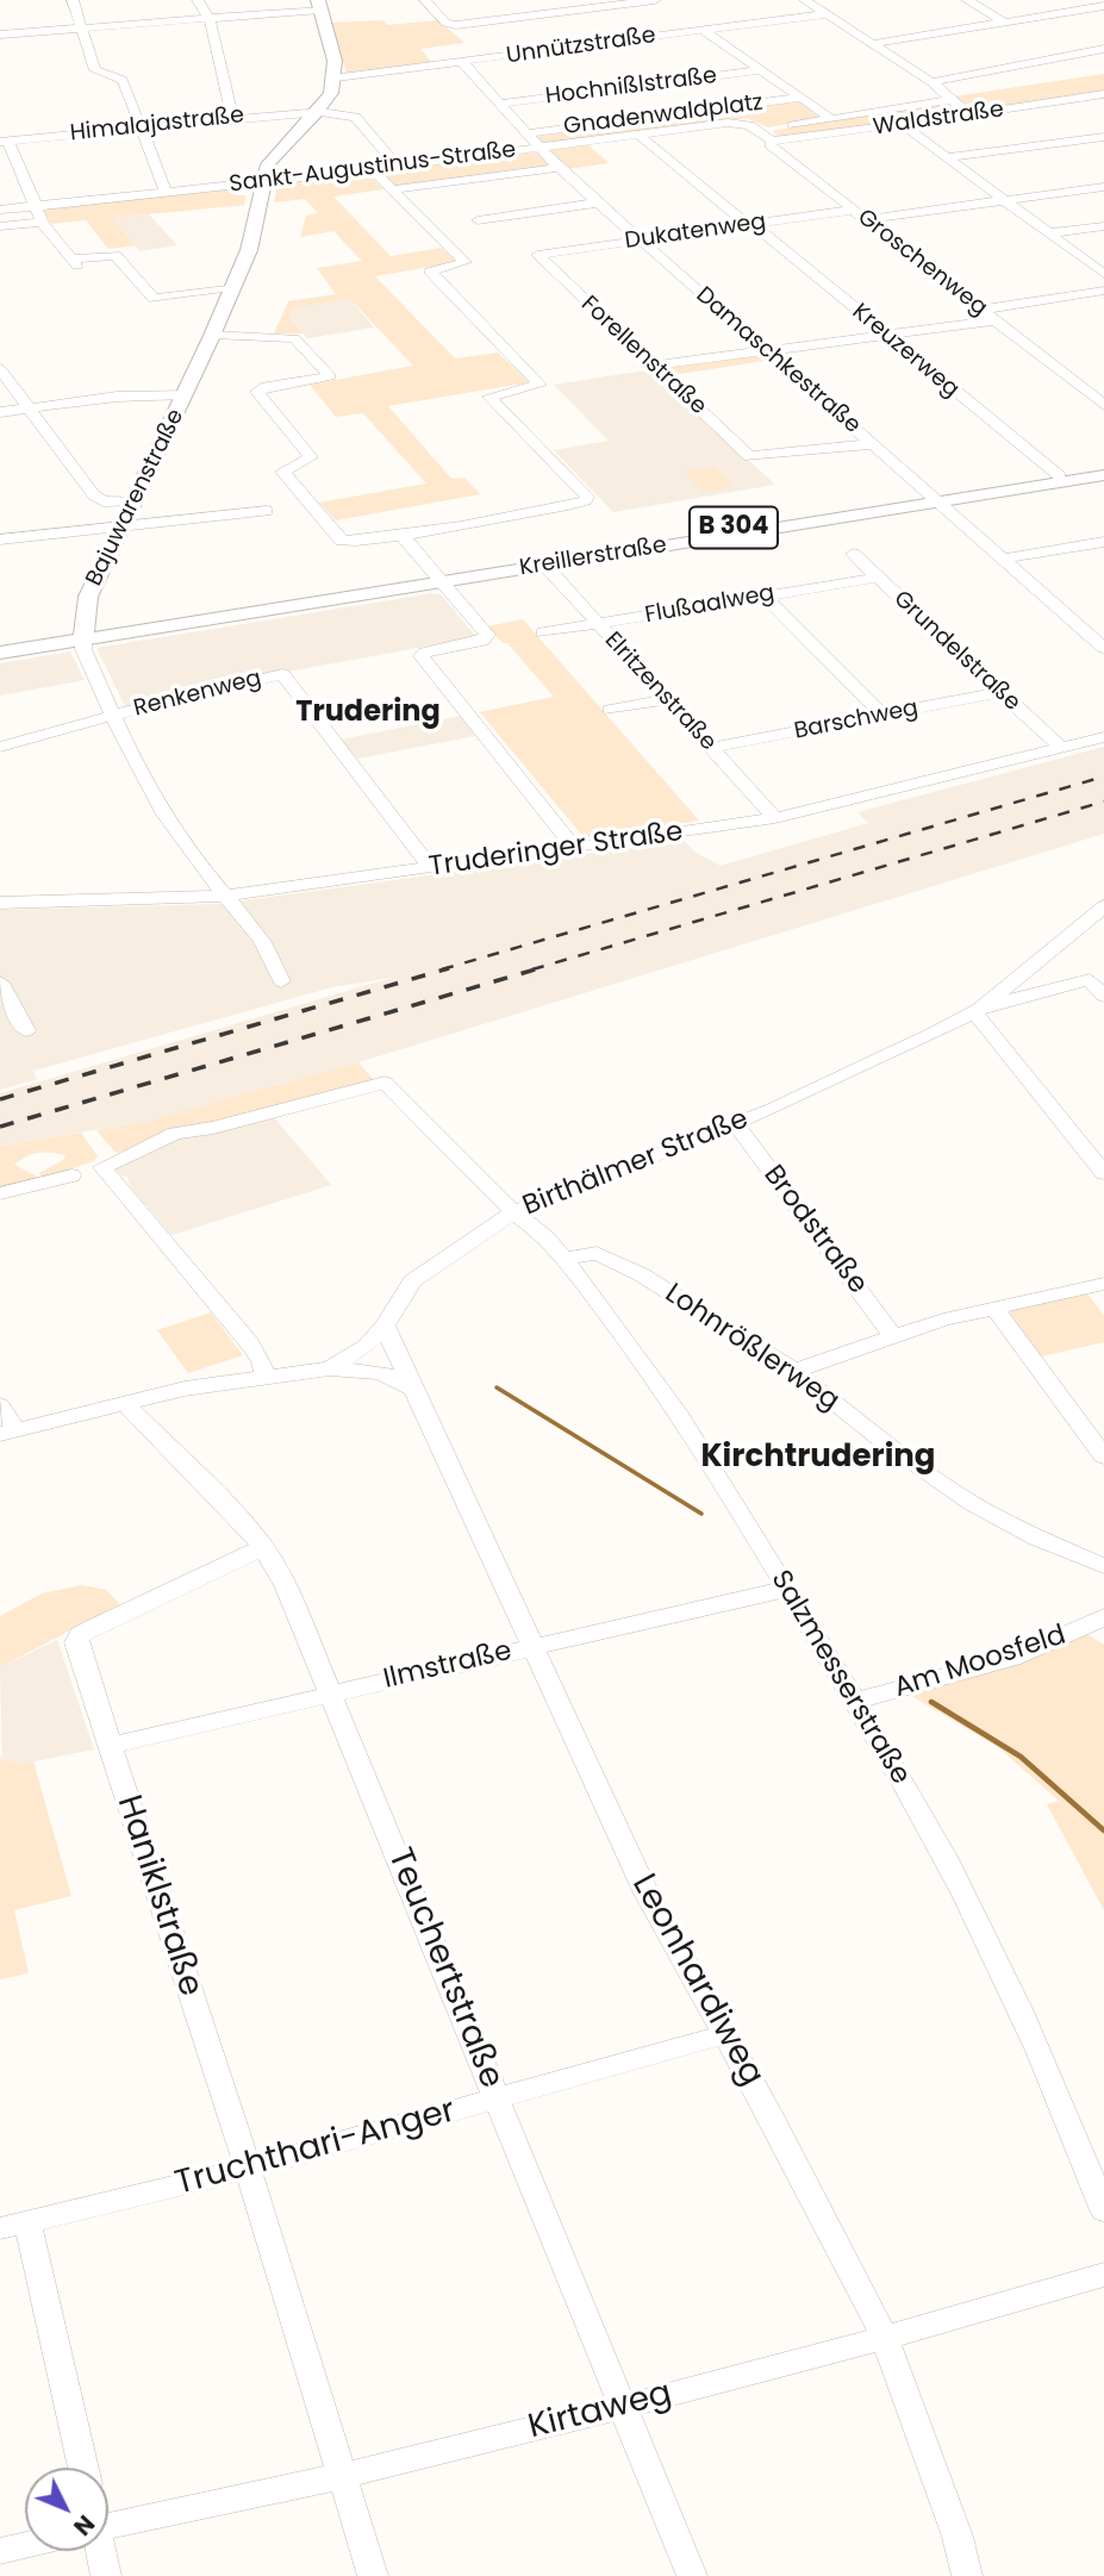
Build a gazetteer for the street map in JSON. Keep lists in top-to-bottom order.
{
  "streets": {
    "main road": ["Bajuwarenstraße", "B 304", "Kreillerstraße"],
    "street": [
      "Unnützstraße",
      "Hochnißlstraße",
      "Gnadenwaldplatz",
      "Waldstraße",
      "Himalajastraße",
      "Sankt-Augustinus-Straße",
      "Dukatenweg",
      "Groschenweg",
      "Kreuzerweg",
      "Forellenstraße",
      "Damaschkestraße",
      "Flußaalweg",
      "Grundelstraße",
      "Elritzenstraße",
      "Renkenweg",
      "Barschweg",
      "Truderinger Straße",
      "Birthälmer Straße",
      "Brodstraße",
      "Lohnrößlerweg",
      "Am Moosfeld",
      "Ilmstraße",
      "Salzmesserstraße",
      "Haniklstraße",
      "Teuchertstraße",
      "Leonhardiweg",
      "Truchthari-Anger",
      "Kirtaweg"
    ]
  },
  "crossings": [
    ["Unnützstraße", "Damaschkestraße"],
    ["Unnützstraße", "Bajuwarenstraße"],
    ["Hochnißlstraße", "Damaschkestraße"],
    ["Gnadenwaldplatz", "Damaschkestraße"],
    ["Waldstraße", "Groschenweg"],
    ["Himalajastraße", "Sankt-Augustinus-Straße"],
    ["Himalajastraße", "Bajuwarenstraße"],
    ["Sankt-Augustinus-Straße", "Groschenweg"],
    ["Sankt-Augustinus-Straße", "Kreuzerweg"],
    ["Sankt-Augustinus-Straße", "Damaschkestraße"],
    ["Sankt-Augustinus-Straße", "Bajuwarenstraße"],
    ["Dukatenweg", "Groschenweg"],
    ["Dukatenweg", "Kreuzerweg"],
    ["Dukatenweg", "Forellenstraße"],
    ["Dukatenweg", "Damaschkestraße"],
    ["Kreuzerweg", "Kreillerstraße"],
    ["Forellenstraße", "Damaschkestraße"],
    ["Damaschkestraße", "Kreillerstraße"],
    ["Bajuwarenstraße", "B 304"],
    ["Bajuwarenstraße", "Kreillerstraße"],
    ["B 304", "Kreillerstraße"],
    ["Kreillerstraße", "Elritzenstraße"],
    ["Flußaalweg", "Grundelstraße"],
    ["Flußaalweg", "Elritzenstraße"],
    ["Grundelstraße", "Barschweg"],
    ["Grundelstraße", "Truderinger Straße"],
    ["Elritzenstraße", "Barschweg"],
    ["Elritzenstraße", "Truderinger Straße"],
    ["Renkenweg", "Truderinger Straße"],
    ["Birthälmer Straße", "Brodstraße"],
    ["Birthälmer Straße", "Salzmesserstraße"],
    ["Birthälmer Straße", "Leonhardiweg"],
    ["Lohnrößlerweg", "Salzmesserstraße"],
    ["Am Moosfeld", "Salzmesserstraße"],
    ["Ilmstraße", "Salzmesserstraße"],
    ["Ilmstraße", "Haniklstraße"],
    ["Ilmstraße", "Teuchertstraße"],
    ["Ilmstraße", "Leonhardiweg"],
    ["Haniklstraße", "Teuchertstraße"],
    ["Haniklstraße", "Truchthari-Anger"],
    ["Haniklstraße", "Kirtaweg"],
    ["Teuchertstraße", "Truchthari-Anger"],
    ["Teuchertstraße", "Kirtaweg"],
    ["Leonhardiweg", "Truchthari-Anger"],
    ["Leonhardiweg", "Kirtaweg"]
  ],
  "districts": ["Trudering", "Kirchtrudering"],
  "north": "bottom right"
}
